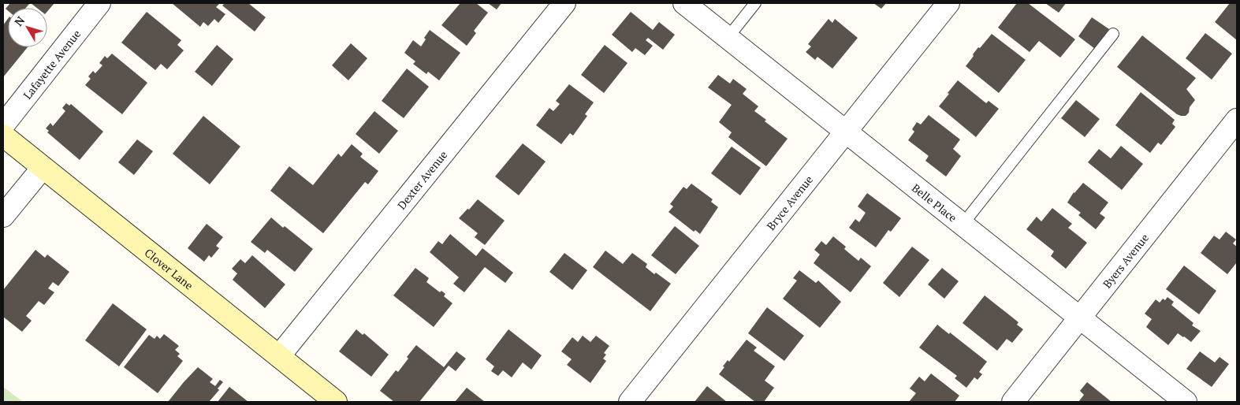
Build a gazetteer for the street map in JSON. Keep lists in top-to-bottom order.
{
  "streets": {
    "street": [
      "Lafayette Avenue",
      "Dexter Avenue",
      "Bryce Avenue",
      "Belle Place",
      "Byers Avenue",
      "Clover Lane"
    ]
  },
  "crossings": [
    ["Dexter Avenue", "Clover Lane"],
    ["Bryce Avenue", "Belle Place"],
    ["Belle Place", "Byers Avenue"]
  ],
  "north": "top left"
}
